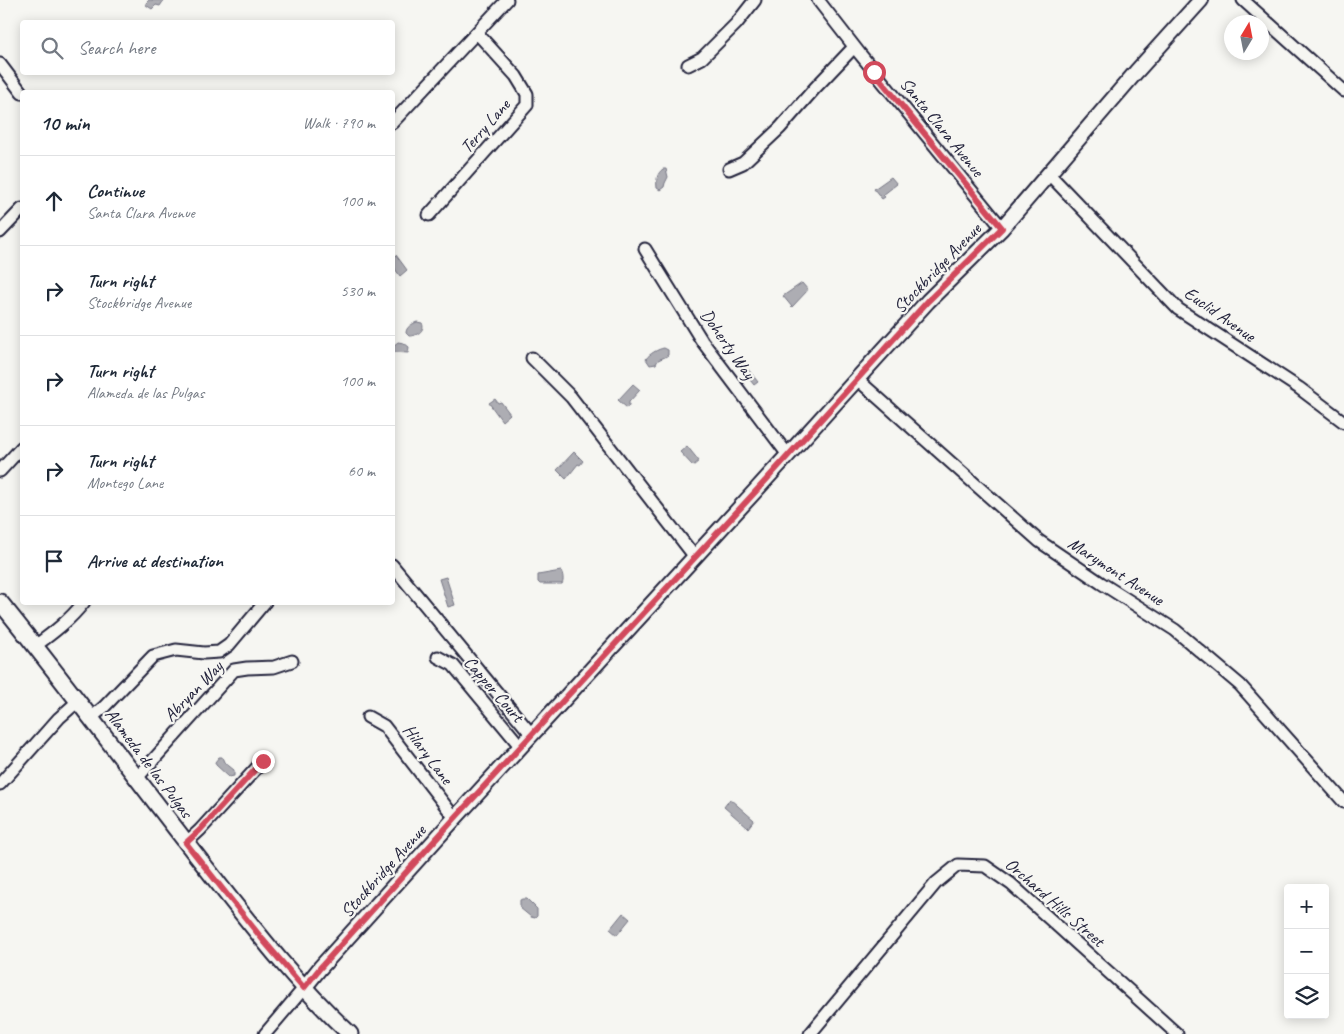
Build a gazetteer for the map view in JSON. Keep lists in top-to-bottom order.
{
  "streets": {
    "main road": ["Alameda de las Pulgas"],
    "street": [
      "Terry Lane",
      "Santa Clara Avenue",
      "Stockbridge Avenue",
      "Euclid Avenue",
      "Doherty Way",
      "Marymont Avenue",
      "Capper Court",
      "Abryan Way",
      "Hilary Lane",
      "Orchard Hills Street"
    ]
  },
  "crossings": [
    ["Santa Clara Avenue", "Stockbridge Avenue"],
    ["Stockbridge Avenue", "Euclid Avenue"],
    ["Stockbridge Avenue", "Doherty Way"],
    ["Stockbridge Avenue", "Marymont Avenue"],
    ["Stockbridge Avenue", "Capper Court"],
    ["Stockbridge Avenue", "Hilary Lane"],
    ["Stockbridge Avenue", "Alameda de las Pulgas"],
    ["Abryan Way", "Alameda de las Pulgas"]
  ],
  "north": "top",
  "page": {
    "search": "Search here",
    "heading": ["10 min", "Walk · 790 m"],
    "list": [
      ["Continue", "Santa Clara Avenue", "100 m"],
      ["Turn right", "Stockbridge Avenue", "530 m"],
      ["Turn right", "Alameda de las Pulgas", "100 m"],
      ["Turn right", "Montego Lane", "60 m"],
      "Arrive at destination"
    ],
    "map_buttons": ["+", "−"]
  }
}
